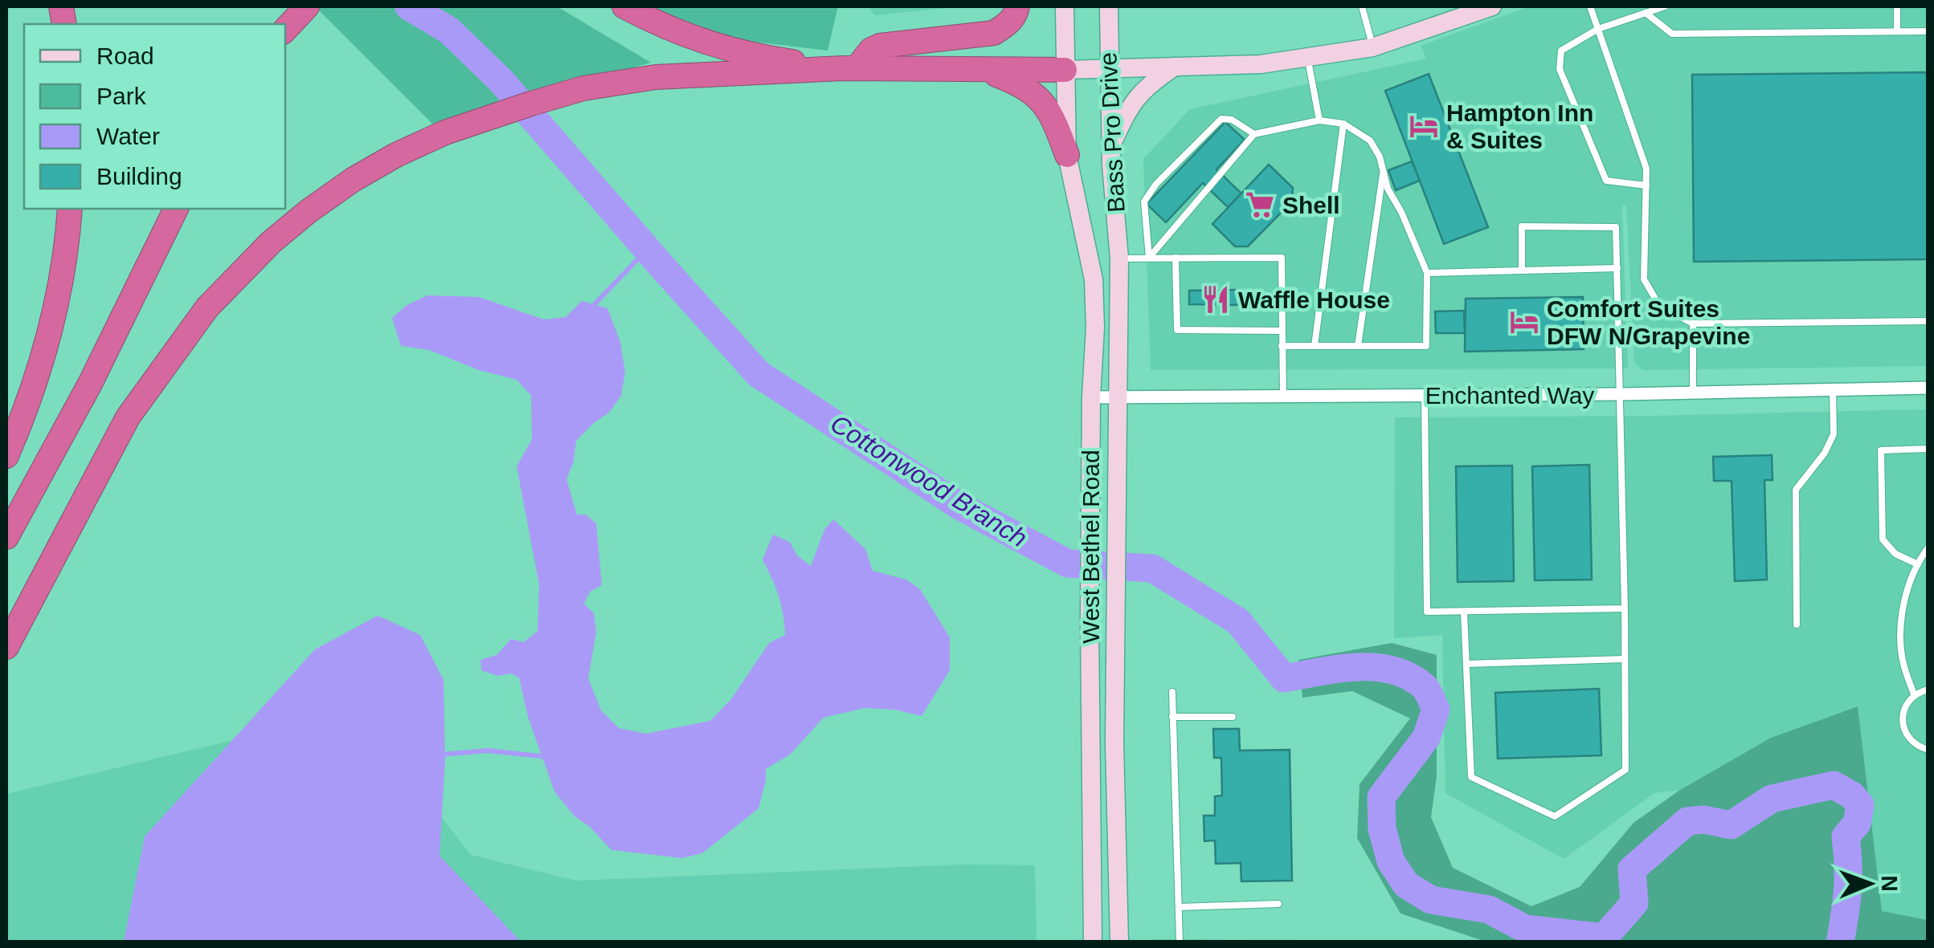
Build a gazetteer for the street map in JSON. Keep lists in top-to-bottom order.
{
  "streets": {
    "main road": ["Bass Pro Drive", "West Bethel Road"],
    "street": ["Enchanted Way"]
  },
  "crossings": [
    ["Bass Pro Drive", "West Bethel Road"],
    ["Enchanted Way", "West Bethel Road"]
  ],
  "water": ["Cottonwood Branch"],
  "places": {
    "hotel": ["Hampton Inn & Suites", "Comfort Suites DFW N/Grapevine"],
    "supermarket": ["Shell"],
    "restaurant": ["Waffle House"]
  },
  "legend": [
    "Road",
    "Park",
    "Water",
    "Building"
  ],
  "north": "right"
}
